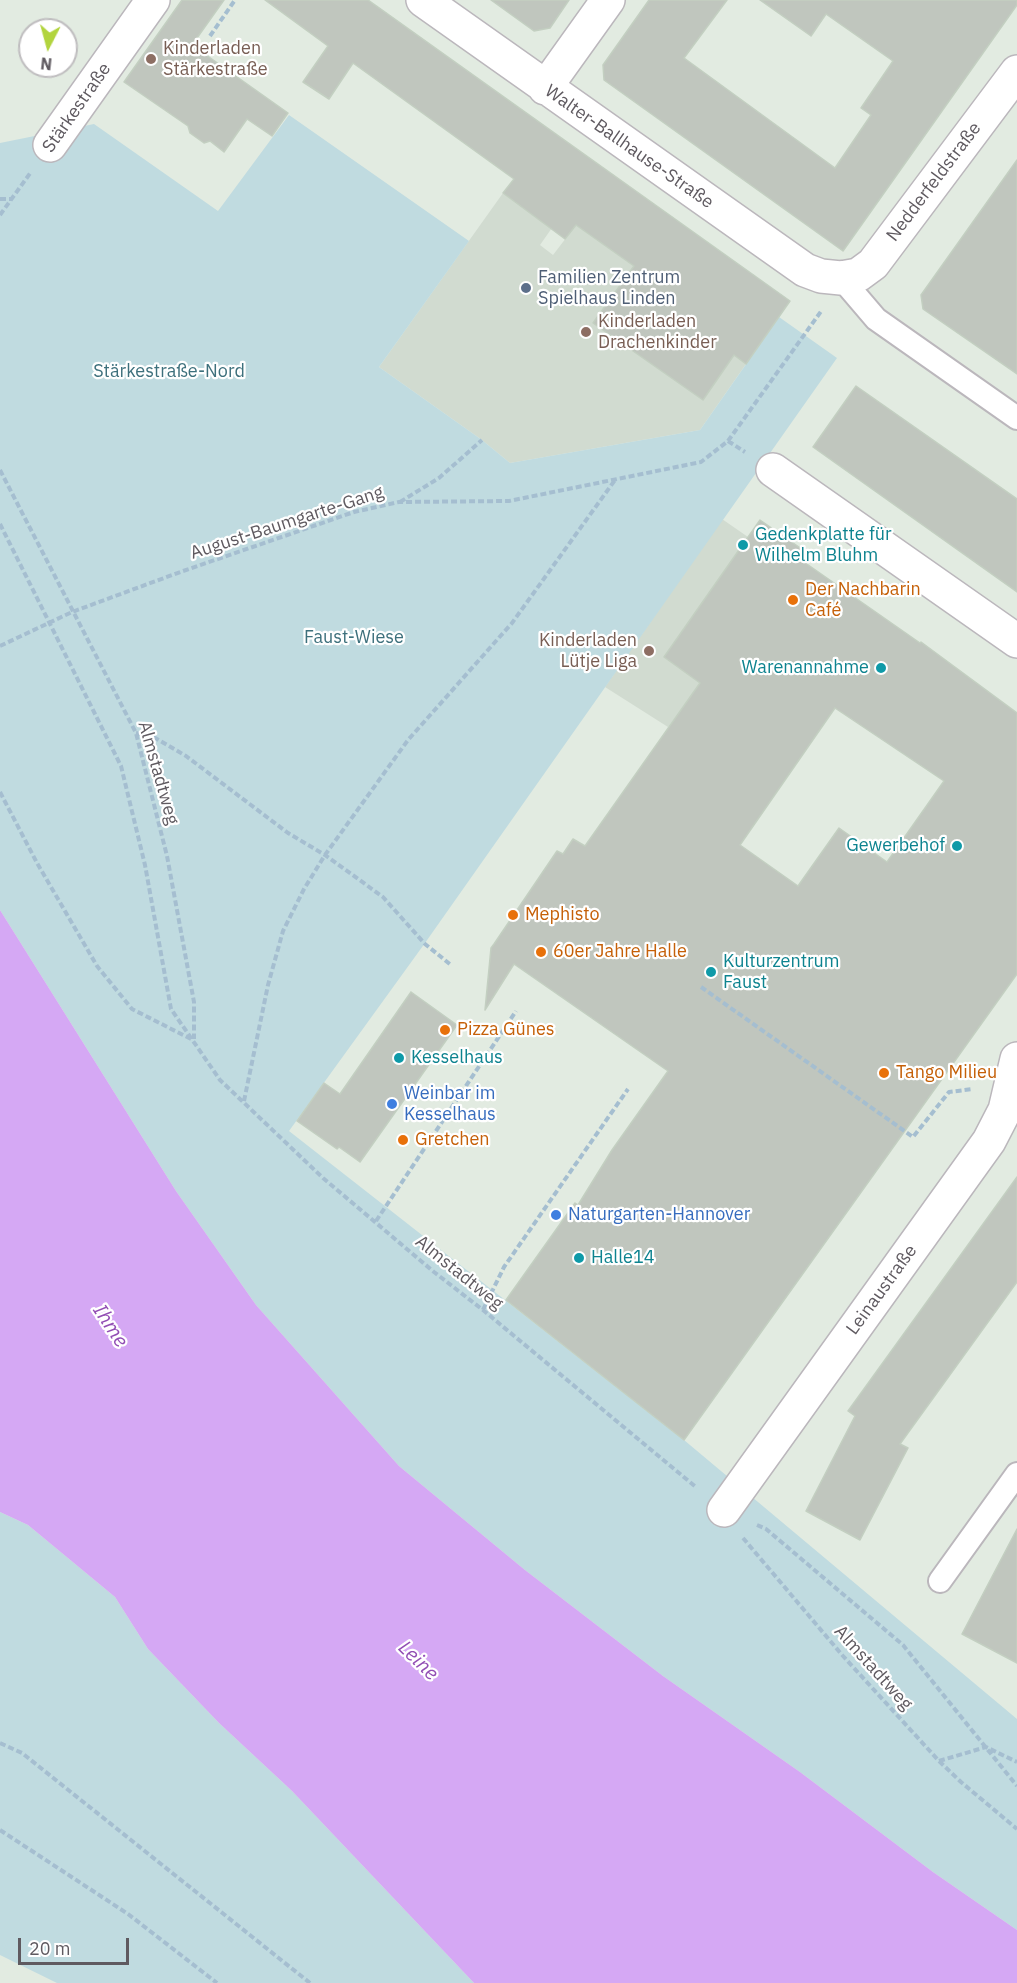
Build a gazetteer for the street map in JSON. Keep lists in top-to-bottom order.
{
  "streets": {
    "street": [
      "Stärkestraße",
      "Walter-Ballhause-Straße",
      "Nedderfeldstraße",
      "Leinaustraße"
    ],
    "path": ["August-Baumgarte-Gang", "Almstadtweg"]
  },
  "crossings": [
    ["Walter-Ballhause-Straße", "Nedderfeldstraße"],
    ["Walter-Ballhause-Straße", "August-Baumgarte-Gang"],
    ["Nedderfeldstraße", "August-Baumgarte-Gang"],
    ["August-Baumgarte-Gang", "Almstadtweg"],
    ["Almstadtweg", "Leinaustraße"]
  ],
  "water": ["Ihme", "Leine"],
  "parks": ["Stärkestraße-Nord", "Faust-Wiese"],
  "places": [
    "Kinderladen Stärkestraße",
    "Familien Zentrum Spielhaus Linden",
    "Kinderladen Drachenkinder",
    "Gedenkplatte für Wilhelm Bluhm",
    "Der Nachbarin Café",
    "Kinderladen Lütje Liga",
    "Warenannahme",
    "Gewerbehof",
    "Mephisto",
    "60er Jahre Halle",
    "Kulturzentrum Faust",
    "Pizza Günes",
    "Kesselhaus",
    "Tango Milieu",
    "Weinbar im Kesselhaus",
    "Gretchen",
    "Naturgarten-Hannover",
    "Halle14"
  ],
  "scale_bar": "20 m",
  "north": "bottom"
}
